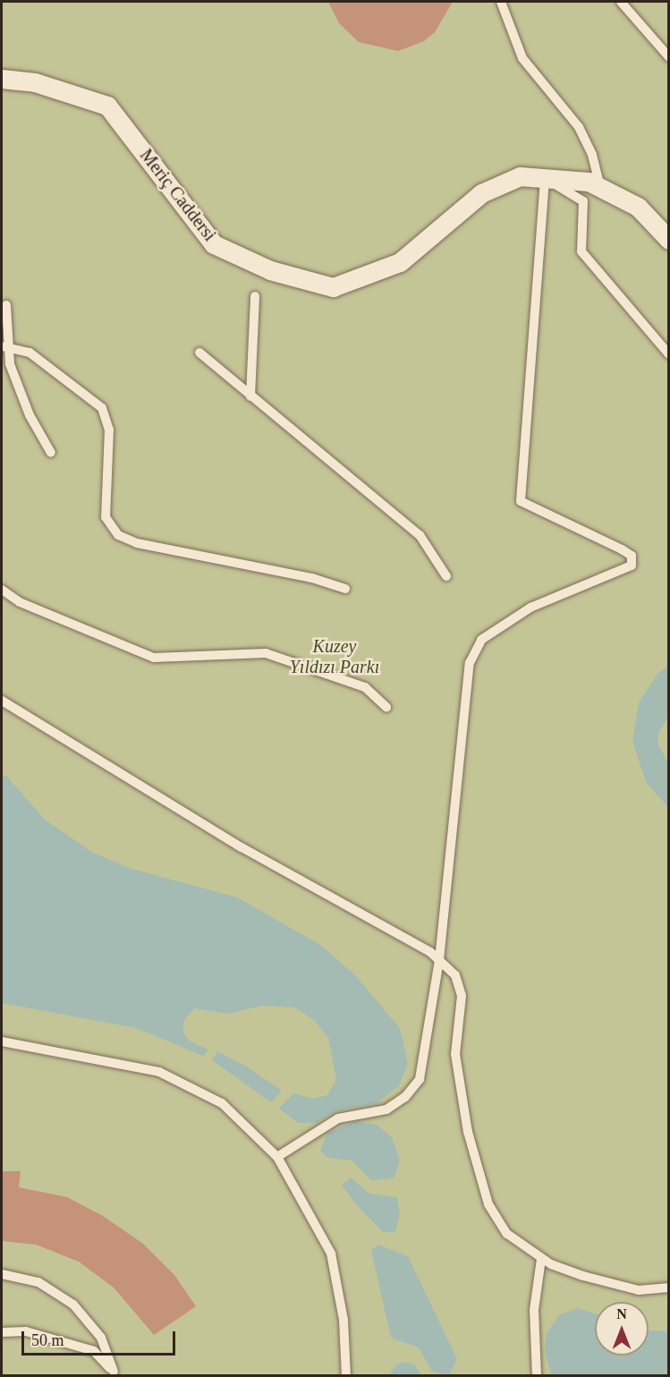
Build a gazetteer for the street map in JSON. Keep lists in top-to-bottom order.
{
  "streets": {
    "street": ["Meriç Caddersi"]
  },
  "parks": ["Kuzey Yıldızı Parkı"],
  "scale_bar": "50 m",
  "north": "top"
}
